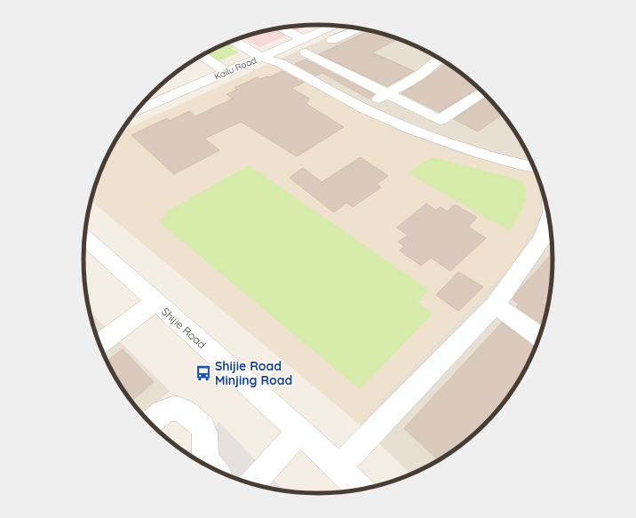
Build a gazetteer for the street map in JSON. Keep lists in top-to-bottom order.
{
  "streets": {
    "street": ["Kailu Road", "Shijie Road"]
  },
  "places": {
    "bus stop": ["Shijie Road Minjing Road"]
  }
}
